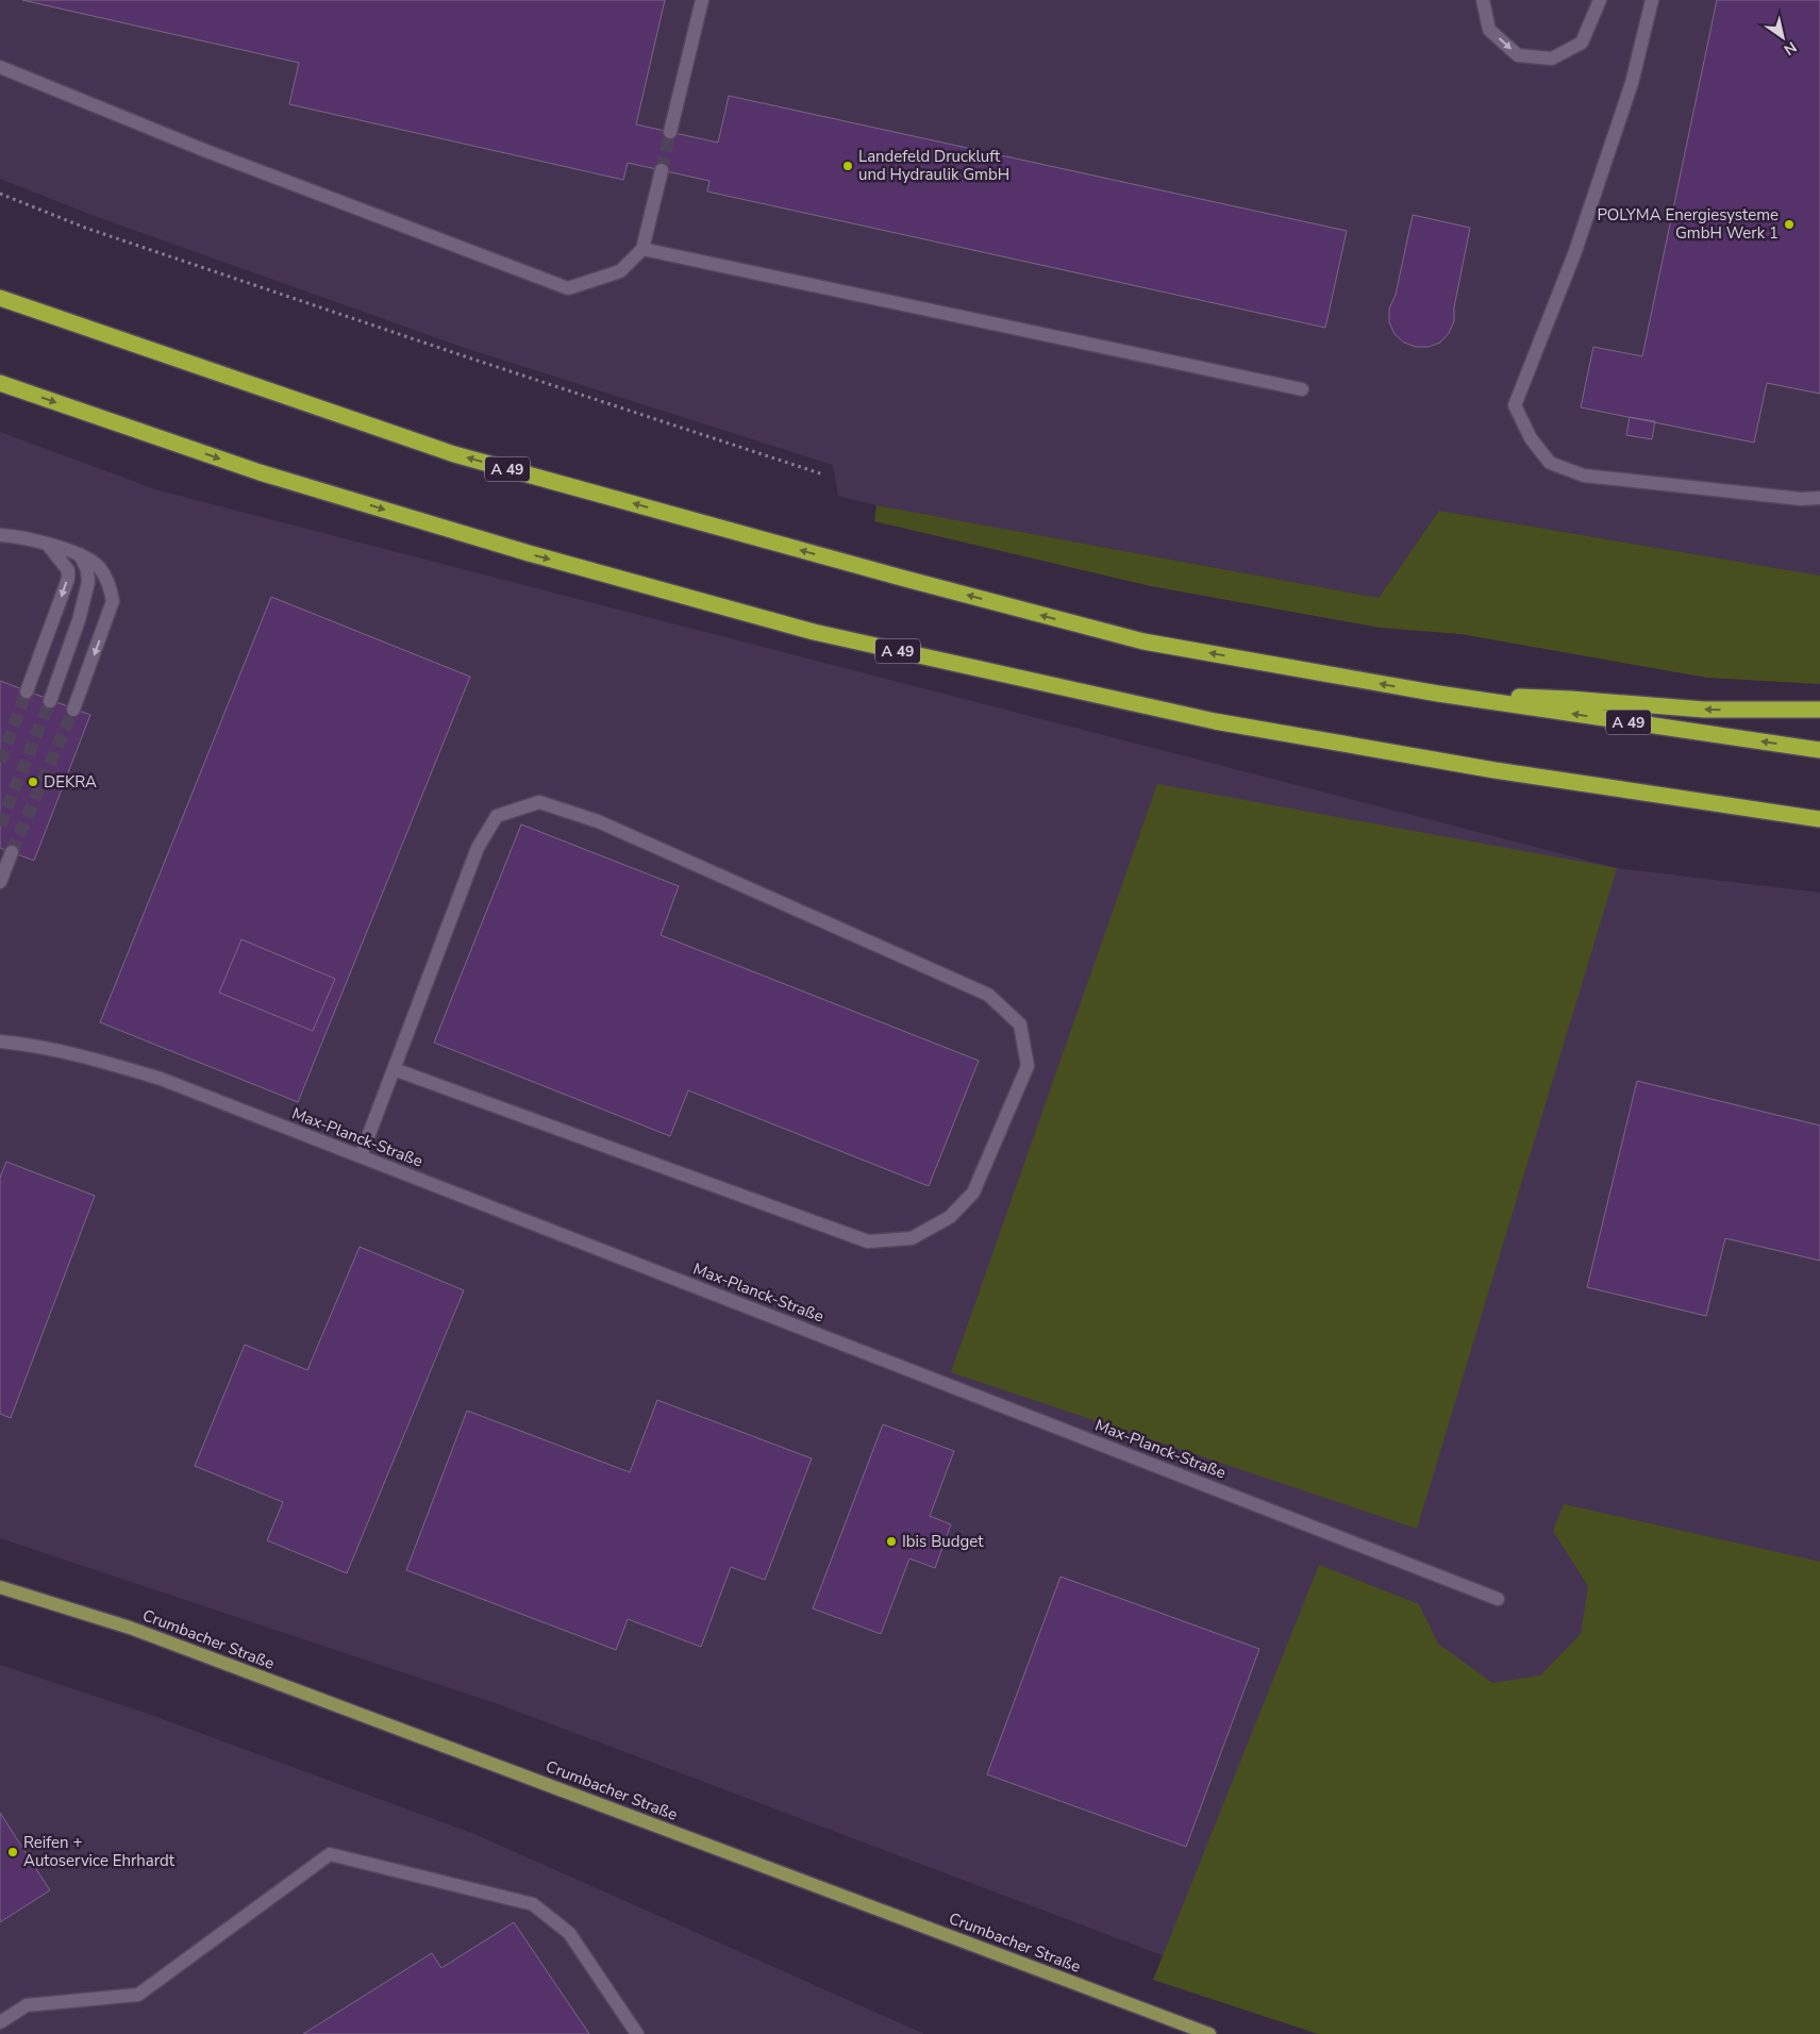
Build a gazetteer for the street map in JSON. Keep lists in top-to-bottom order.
{
  "streets": {
    "highway": ["A 49"],
    "main road": ["Crumbacher Straße"],
    "street": ["Max-Planck-Straße"]
  },
  "places": [
    "Landefeld Druckluft und Hydraulik GmbH",
    "POLYMA Energiesysteme GmbH Werk 1",
    "DEKRA",
    "Ibis Budget",
    "Reifen + Autoservice Ehrhardt"
  ],
  "north": "bottom right"
}
